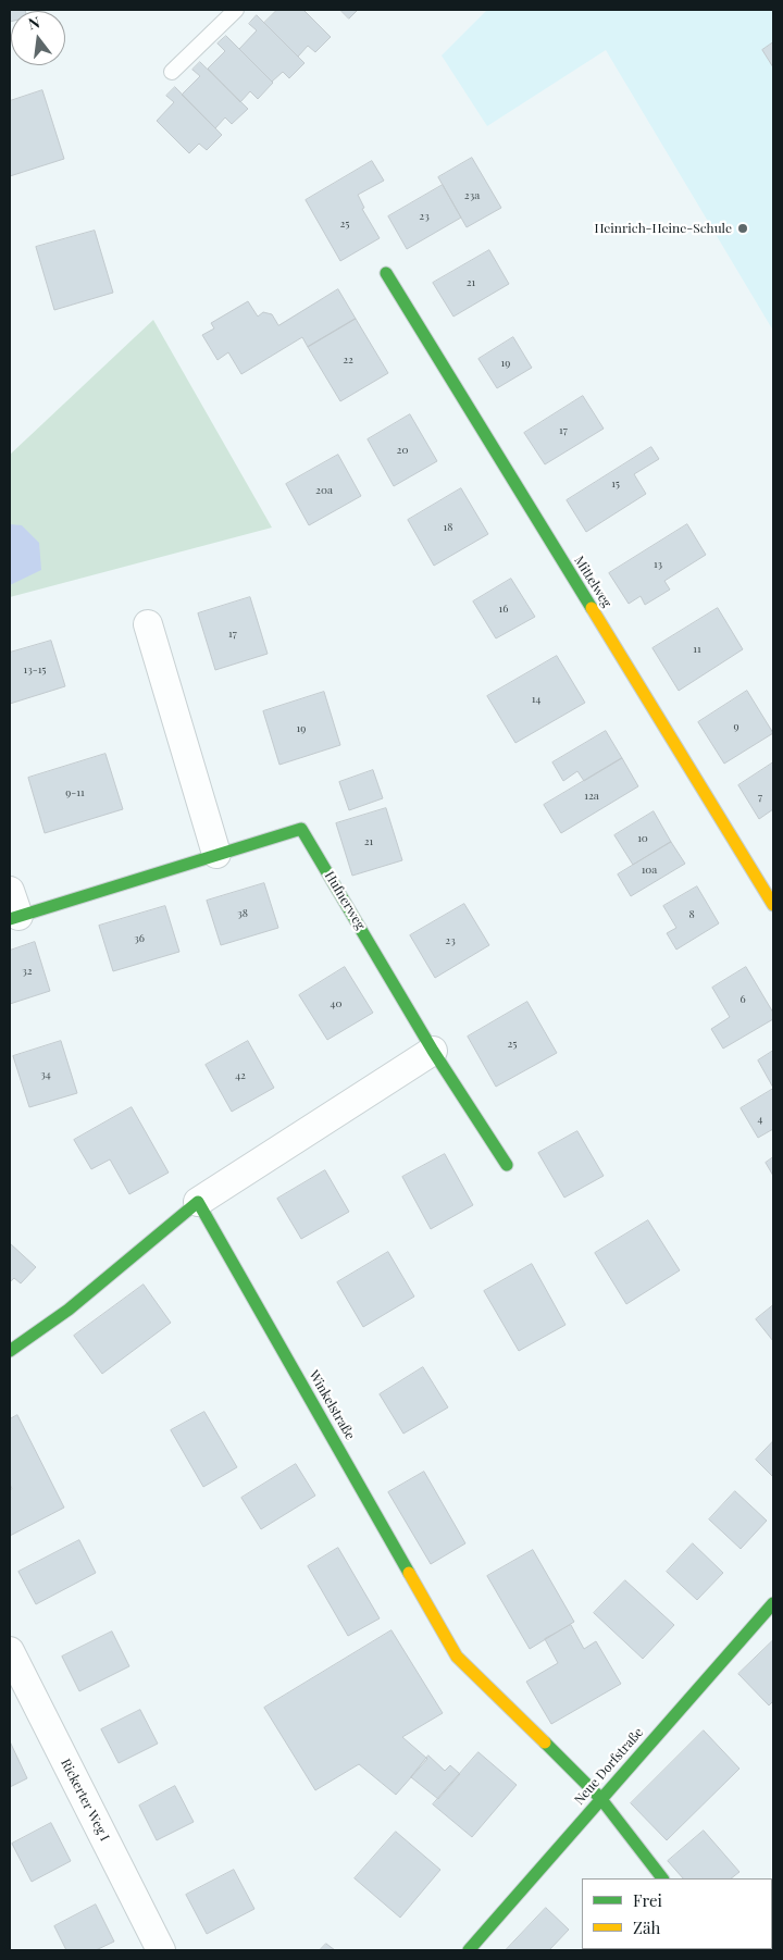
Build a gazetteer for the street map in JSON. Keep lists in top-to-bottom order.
{
  "streets": {
    "street": [
      "Mittelweg",
      "Hufnerweg",
      "Winkelstraße",
      "Neue Dorfstraße",
      "Rickerter Weg I"
    ]
  },
  "crossings": [
    ["Winkelstraße", "Neue Dorfstraße"]
  ],
  "places": ["Heinrich-Heine-Schule"],
  "house_numbers": [
    "23a",
    "23",
    "25",
    "21",
    "22",
    "19",
    "17",
    "20",
    "15",
    "20a",
    "18",
    "13",
    "16",
    "17",
    "11",
    "13-15",
    "14",
    "9",
    "19",
    "9-11",
    "12a",
    "7",
    "10",
    "21",
    "10a",
    "38",
    "8",
    "36",
    "23",
    "32",
    "6",
    "40",
    "25",
    "34",
    "42",
    "4"
  ],
  "legend": ["Frei", "Zäh"],
  "north": "top"
}
